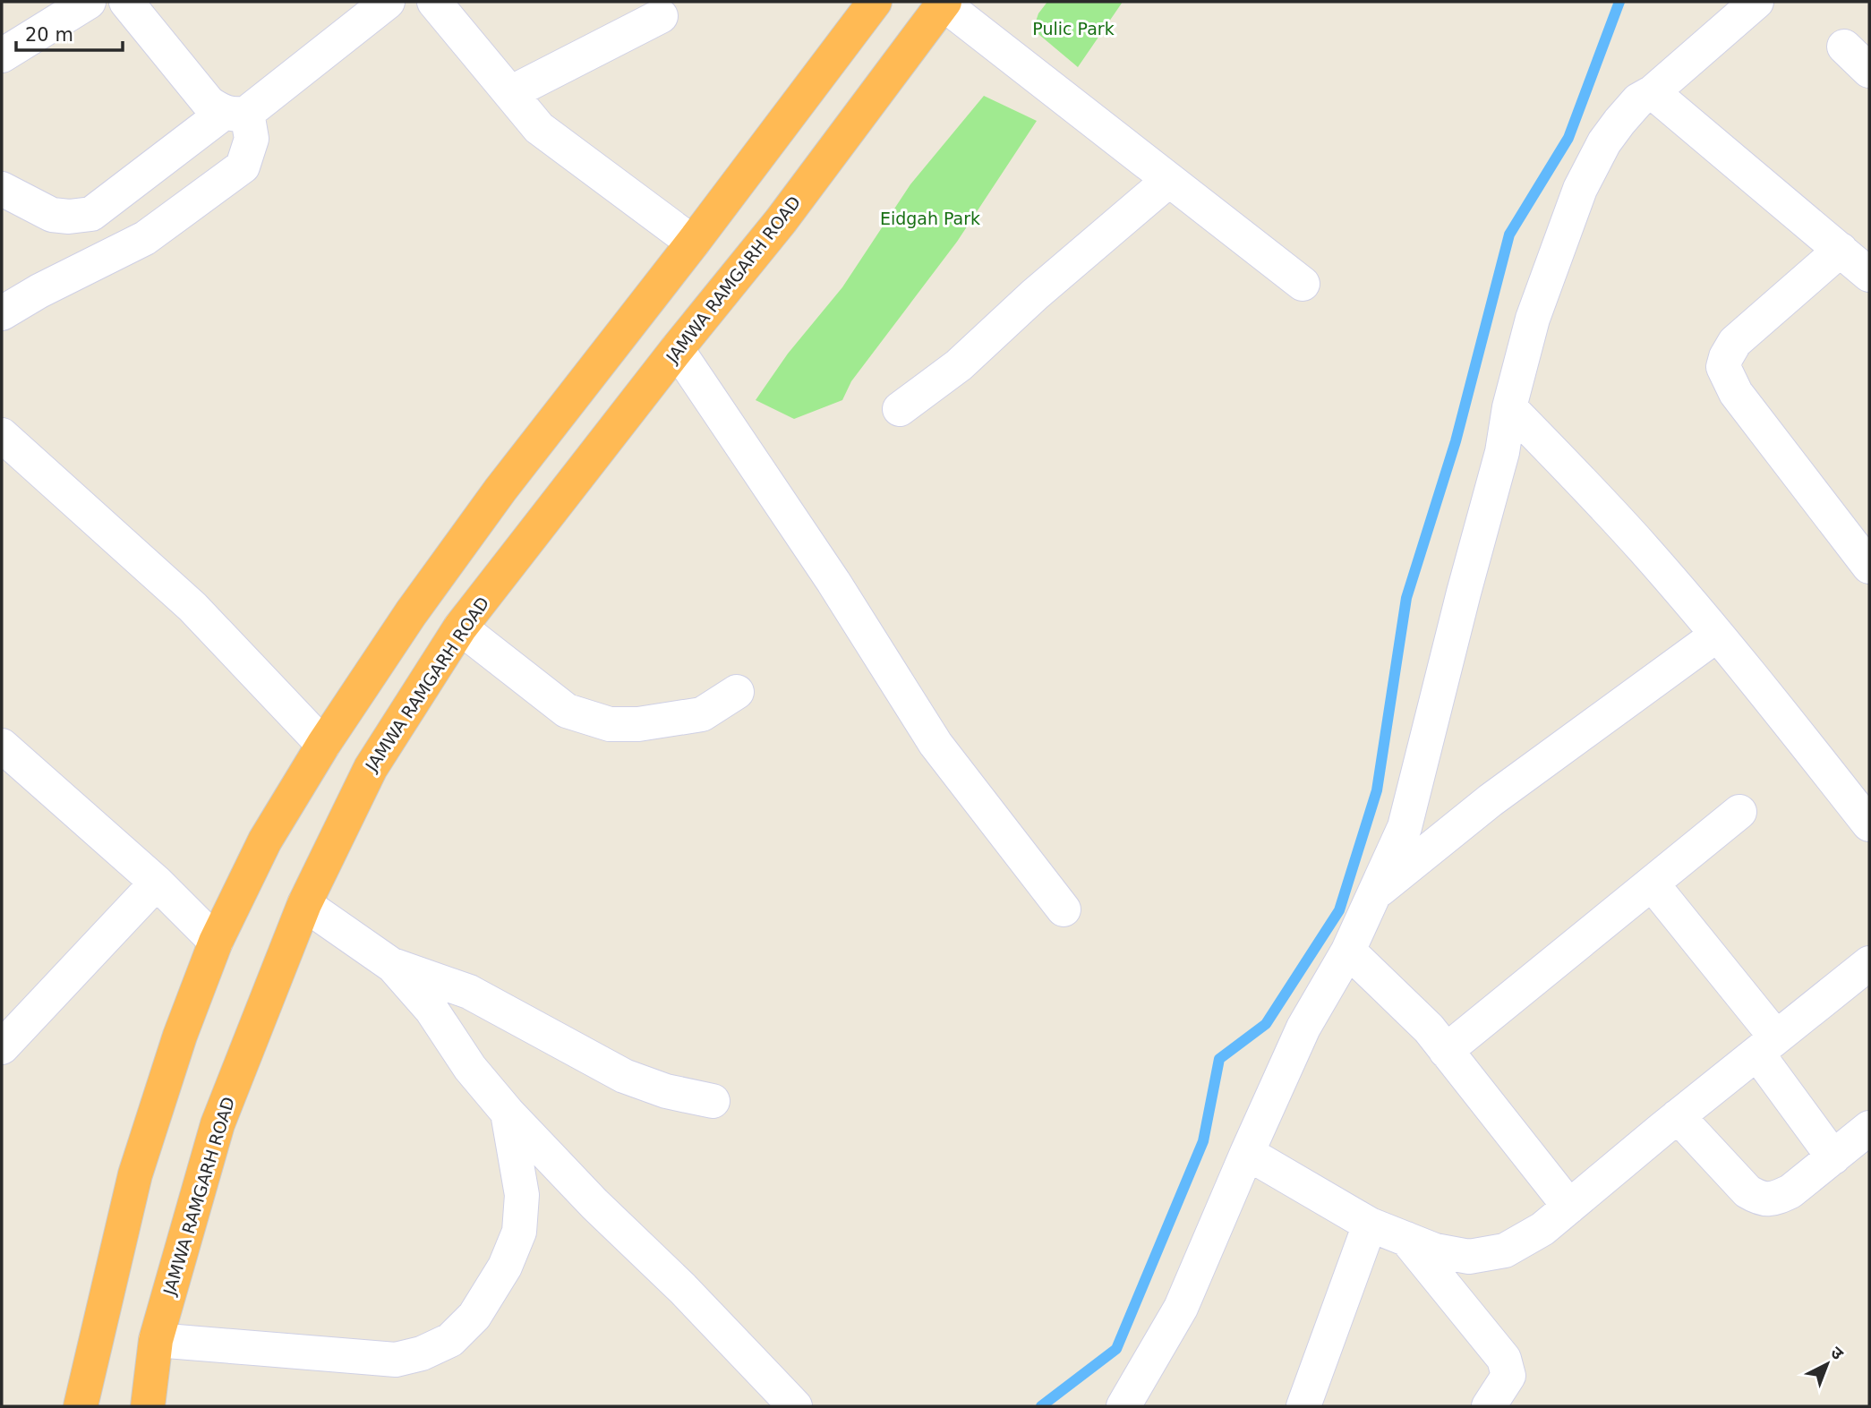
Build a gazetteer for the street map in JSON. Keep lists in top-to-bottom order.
{
  "streets": {
    "highway": ["JAMWA RAMGARH ROAD"]
  },
  "parks": ["Pulic Park", "Eidgah Park"],
  "scale_bar": "20 m",
  "north": "top right"
}
